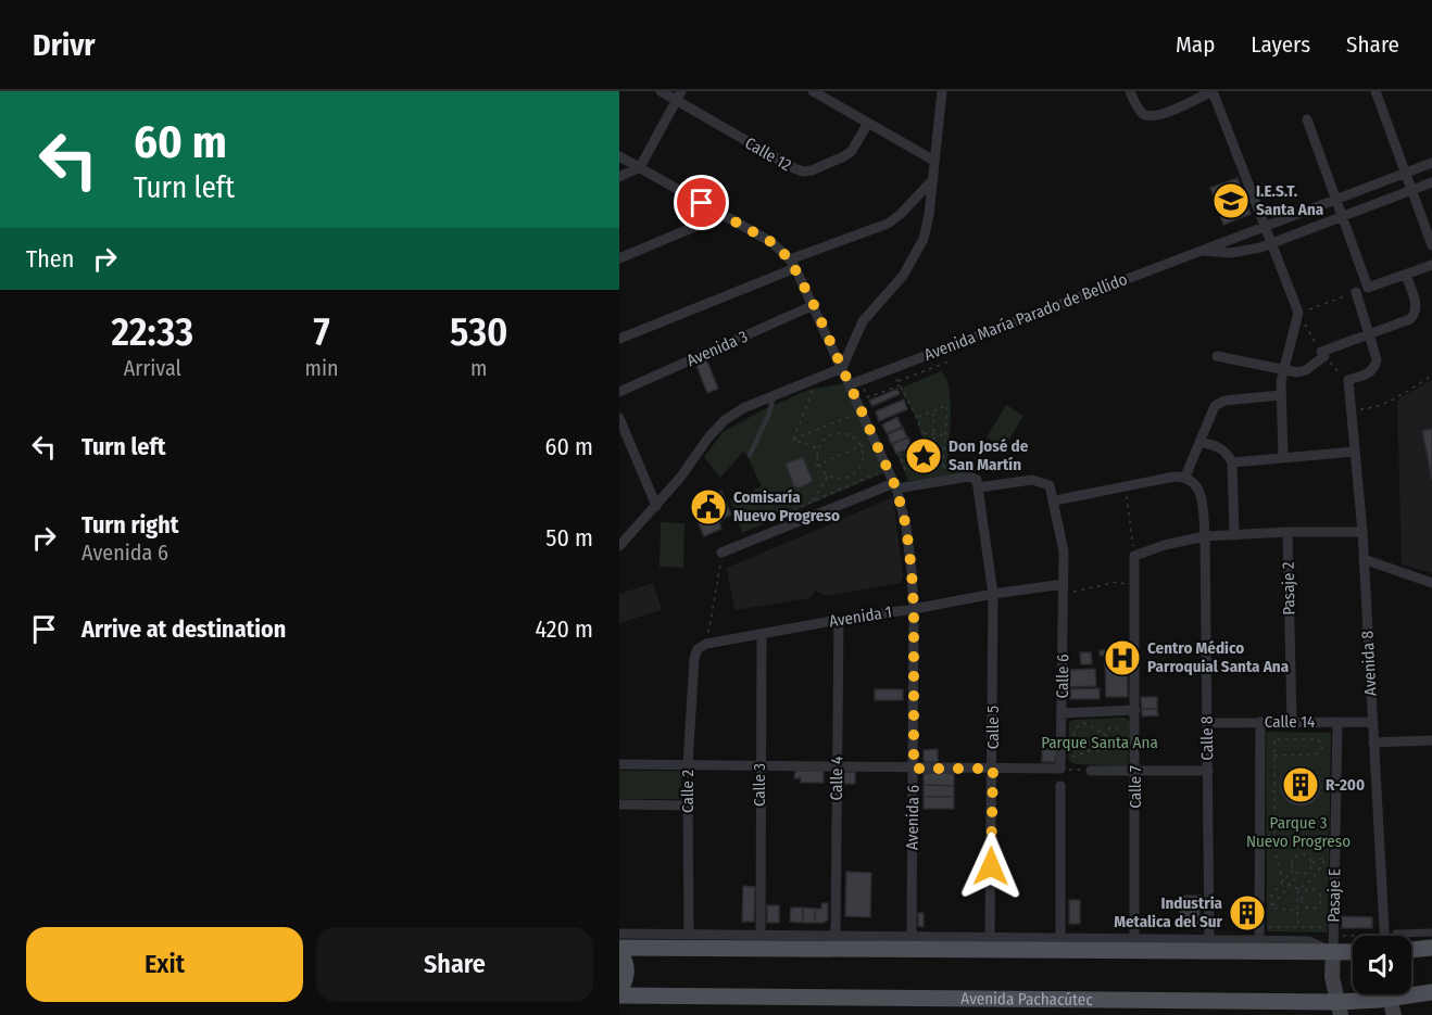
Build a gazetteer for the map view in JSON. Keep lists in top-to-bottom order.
{
  "streets": {
    "main road": ["Avenida Pachacútec"],
    "street": [
      "Calle 12",
      "Avenida María Parado de Bellido",
      "Avenida 3",
      "Pasaje 2",
      "Avenida 1",
      "Avenida 8",
      "Calle 6",
      "Calle 14",
      "Calle 5",
      "Calle 8",
      "Calle 4",
      "Calle 3",
      "Calle 7",
      "Calle 2",
      "Avenida 6",
      "Pasaje E"
    ]
  },
  "crossings": [
    ["Avenida María Parado de Bellido", "Avenida 6"],
    ["Avenida 3", "Avenida 6"],
    ["Pasaje 2", "Calle 14"],
    ["Avenida 1", "Calle 6"],
    ["Avenida 1", "Calle 5"],
    ["Avenida 1", "Calle 4"],
    ["Avenida 1", "Calle 3"],
    ["Avenida 1", "Calle 2"],
    ["Avenida 1", "Avenida 6"],
    ["Avenida 8", "Calle 14"],
    ["Calle 14", "Calle 8"],
    ["Calle 14", "Pasaje E"]
  ],
  "parks": ["Parque Santa Ana", "Parque 3 Nuevo Progreso"],
  "places": {
    "school or university": ["I.E.S.T. Santa Ana"],
    "place": ["Don José de San Martín"],
    "public building": ["Comisaría Nuevo Progreso"],
    "hospital": ["Centro Médico Parroquial Santa Ana"],
    "building": ["R-200", "Industria Metalica del Sur"]
  },
  "page": {
    "header": "Drivr",
    "nav": ["Map", "Layers", "Share"],
    "turn": ["60 m", "Turn left"],
    "then": "Then",
    "eta": [
      "22:33",
      "Arrival",
      "7",
      "min",
      "530",
      "m"
    ],
    "list": [
      {
        "name": "Turn left",
        "value": "60 m"
      },
      {
        "name": "Turn right",
        "note": "Avenida 6",
        "value": "50 m"
      },
      {
        "name": "Arrive at destination",
        "value": "420 m"
      }
    ],
    "buttons": ["Exit", "Share"]
  }
}
